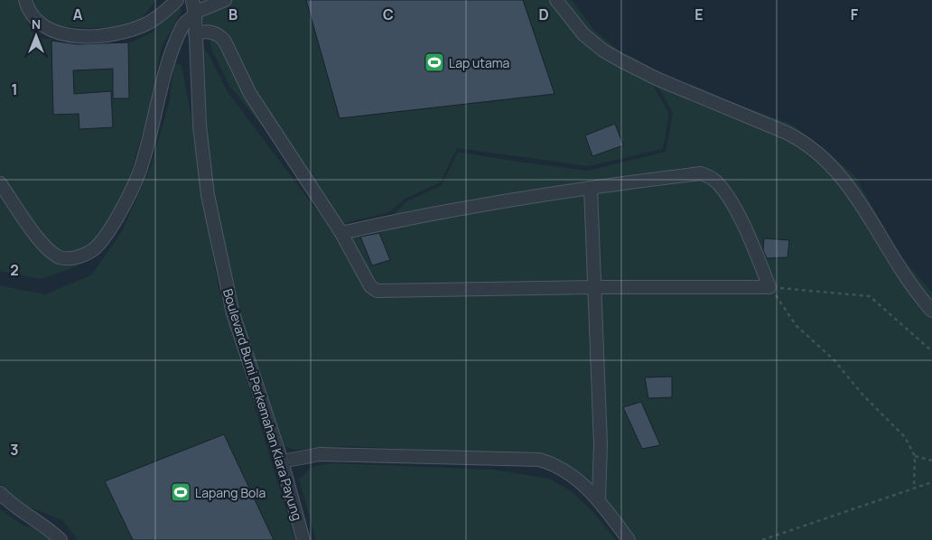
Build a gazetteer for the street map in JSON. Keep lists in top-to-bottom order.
{
  "streets": {
    "street": ["Boulevard Bumi Perkemahan Kiara Payung"]
  },
  "places": {
    "sports": ["Lap utama", "Lapang Bola"]
  },
  "north": "top",
  "grid": {
    "columns": [
      "A",
      "B",
      "C",
      "D",
      "E",
      "F"
    ],
    "rows": ["1", "2", "3"]
  }
}
